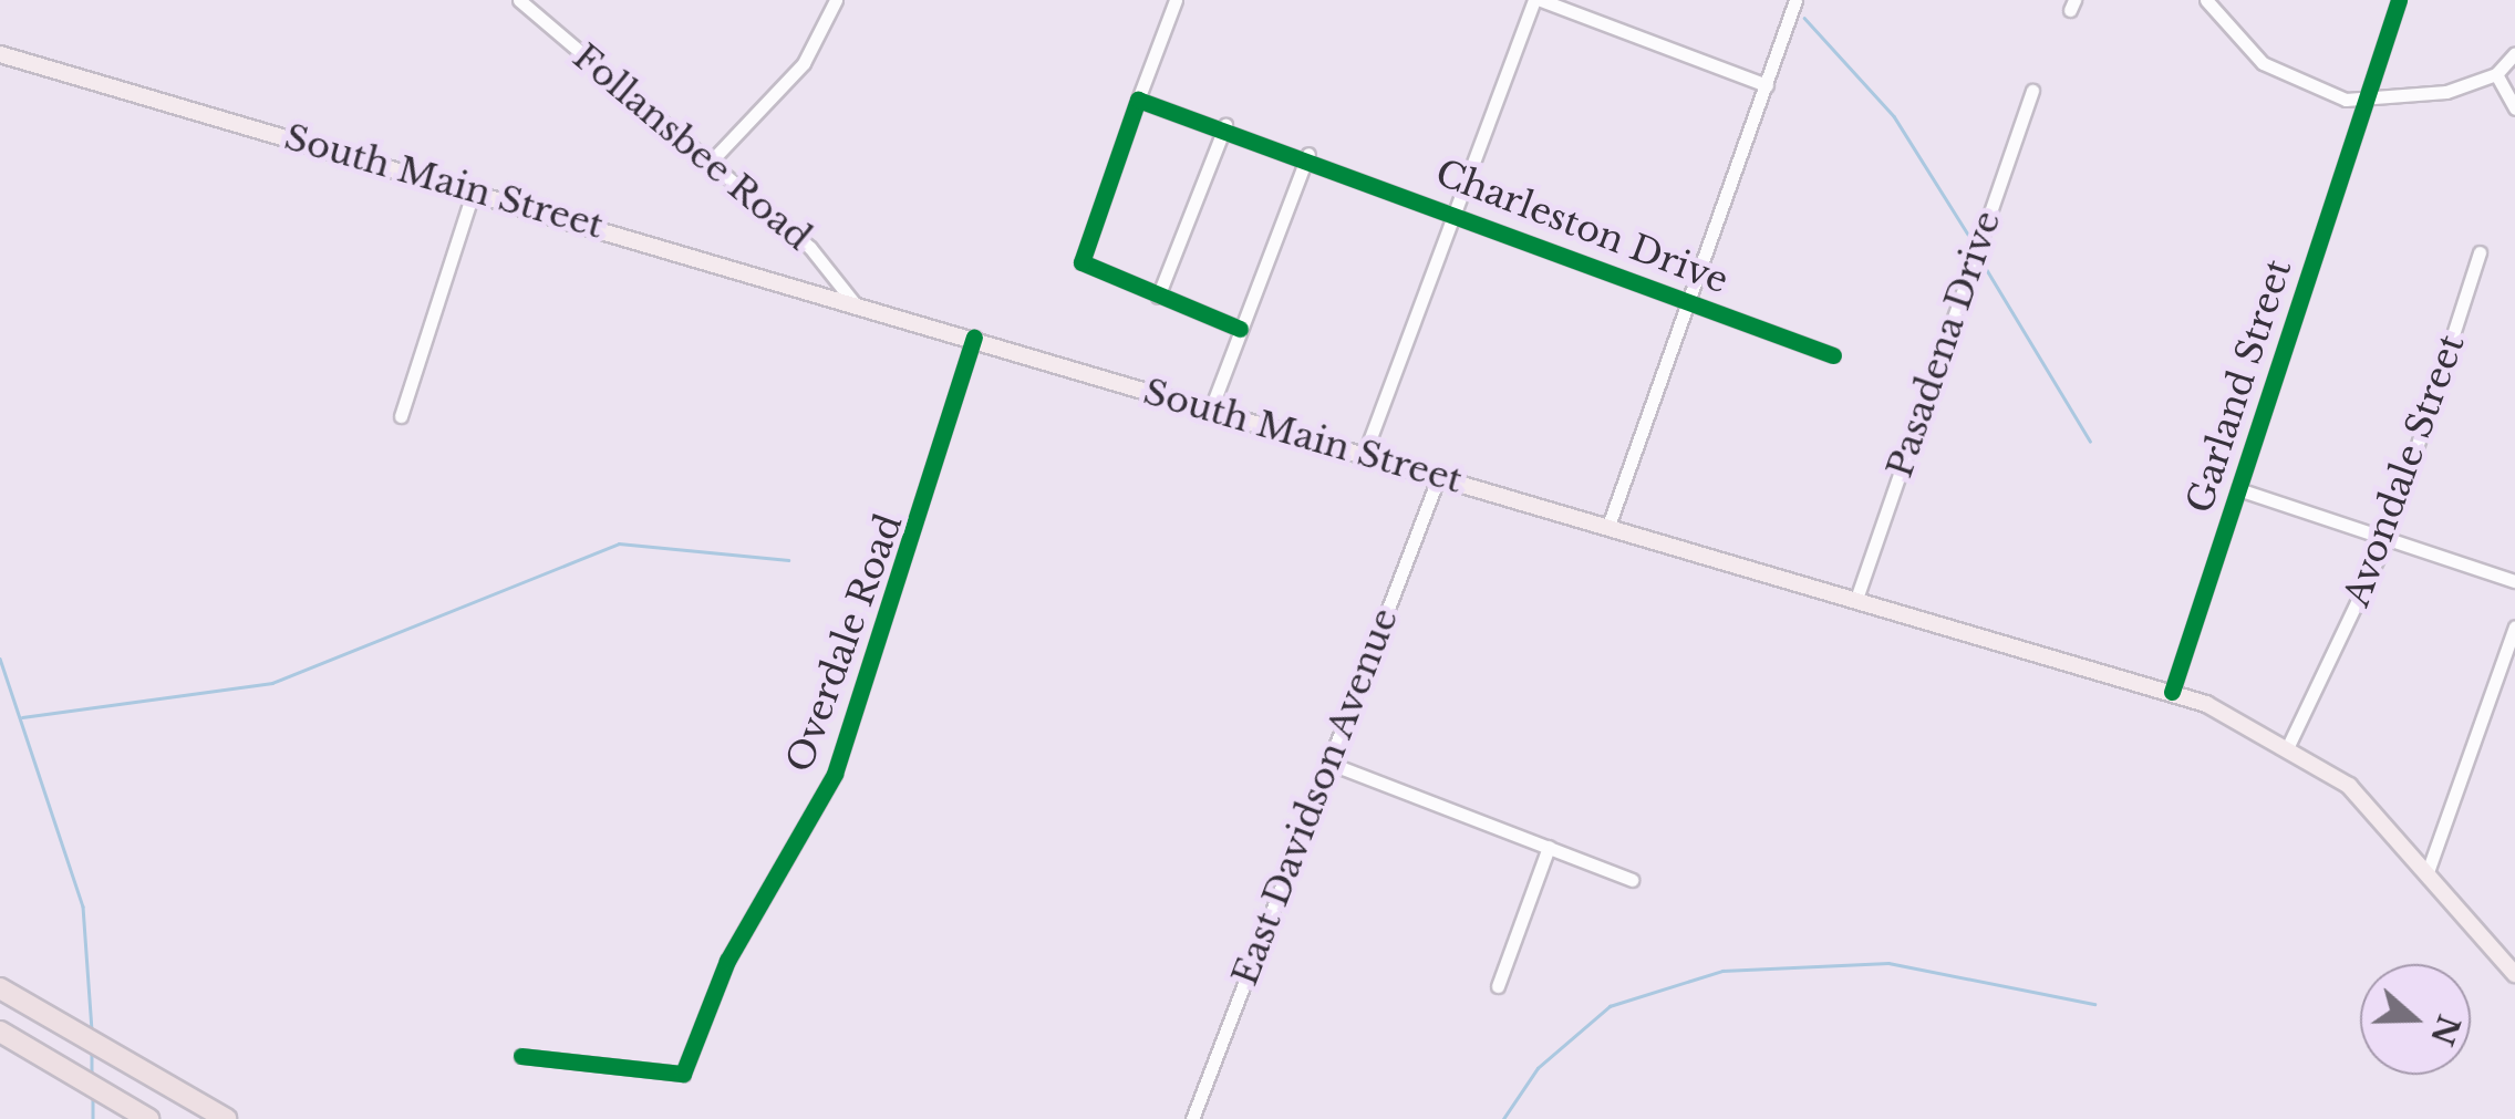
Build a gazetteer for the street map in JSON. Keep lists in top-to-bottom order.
{
  "streets": {
    "main road": ["South Main Street"],
    "street": [
      "Follansbee Road",
      "Charleston Drive",
      "Pasadena Drive",
      "Garland Street",
      "Avondale Street",
      "Overdale Road",
      "East Davidson Avenue"
    ]
  },
  "crossings": [
    ["Follansbee Road", "South Main Street"],
    ["South Main Street", "Pasadena Drive"],
    ["South Main Street", "Garland Street"],
    ["South Main Street", "Avondale Street"],
    ["South Main Street", "Overdale Road"],
    ["South Main Street", "East Davidson Avenue"]
  ],
  "north": "right"
}
